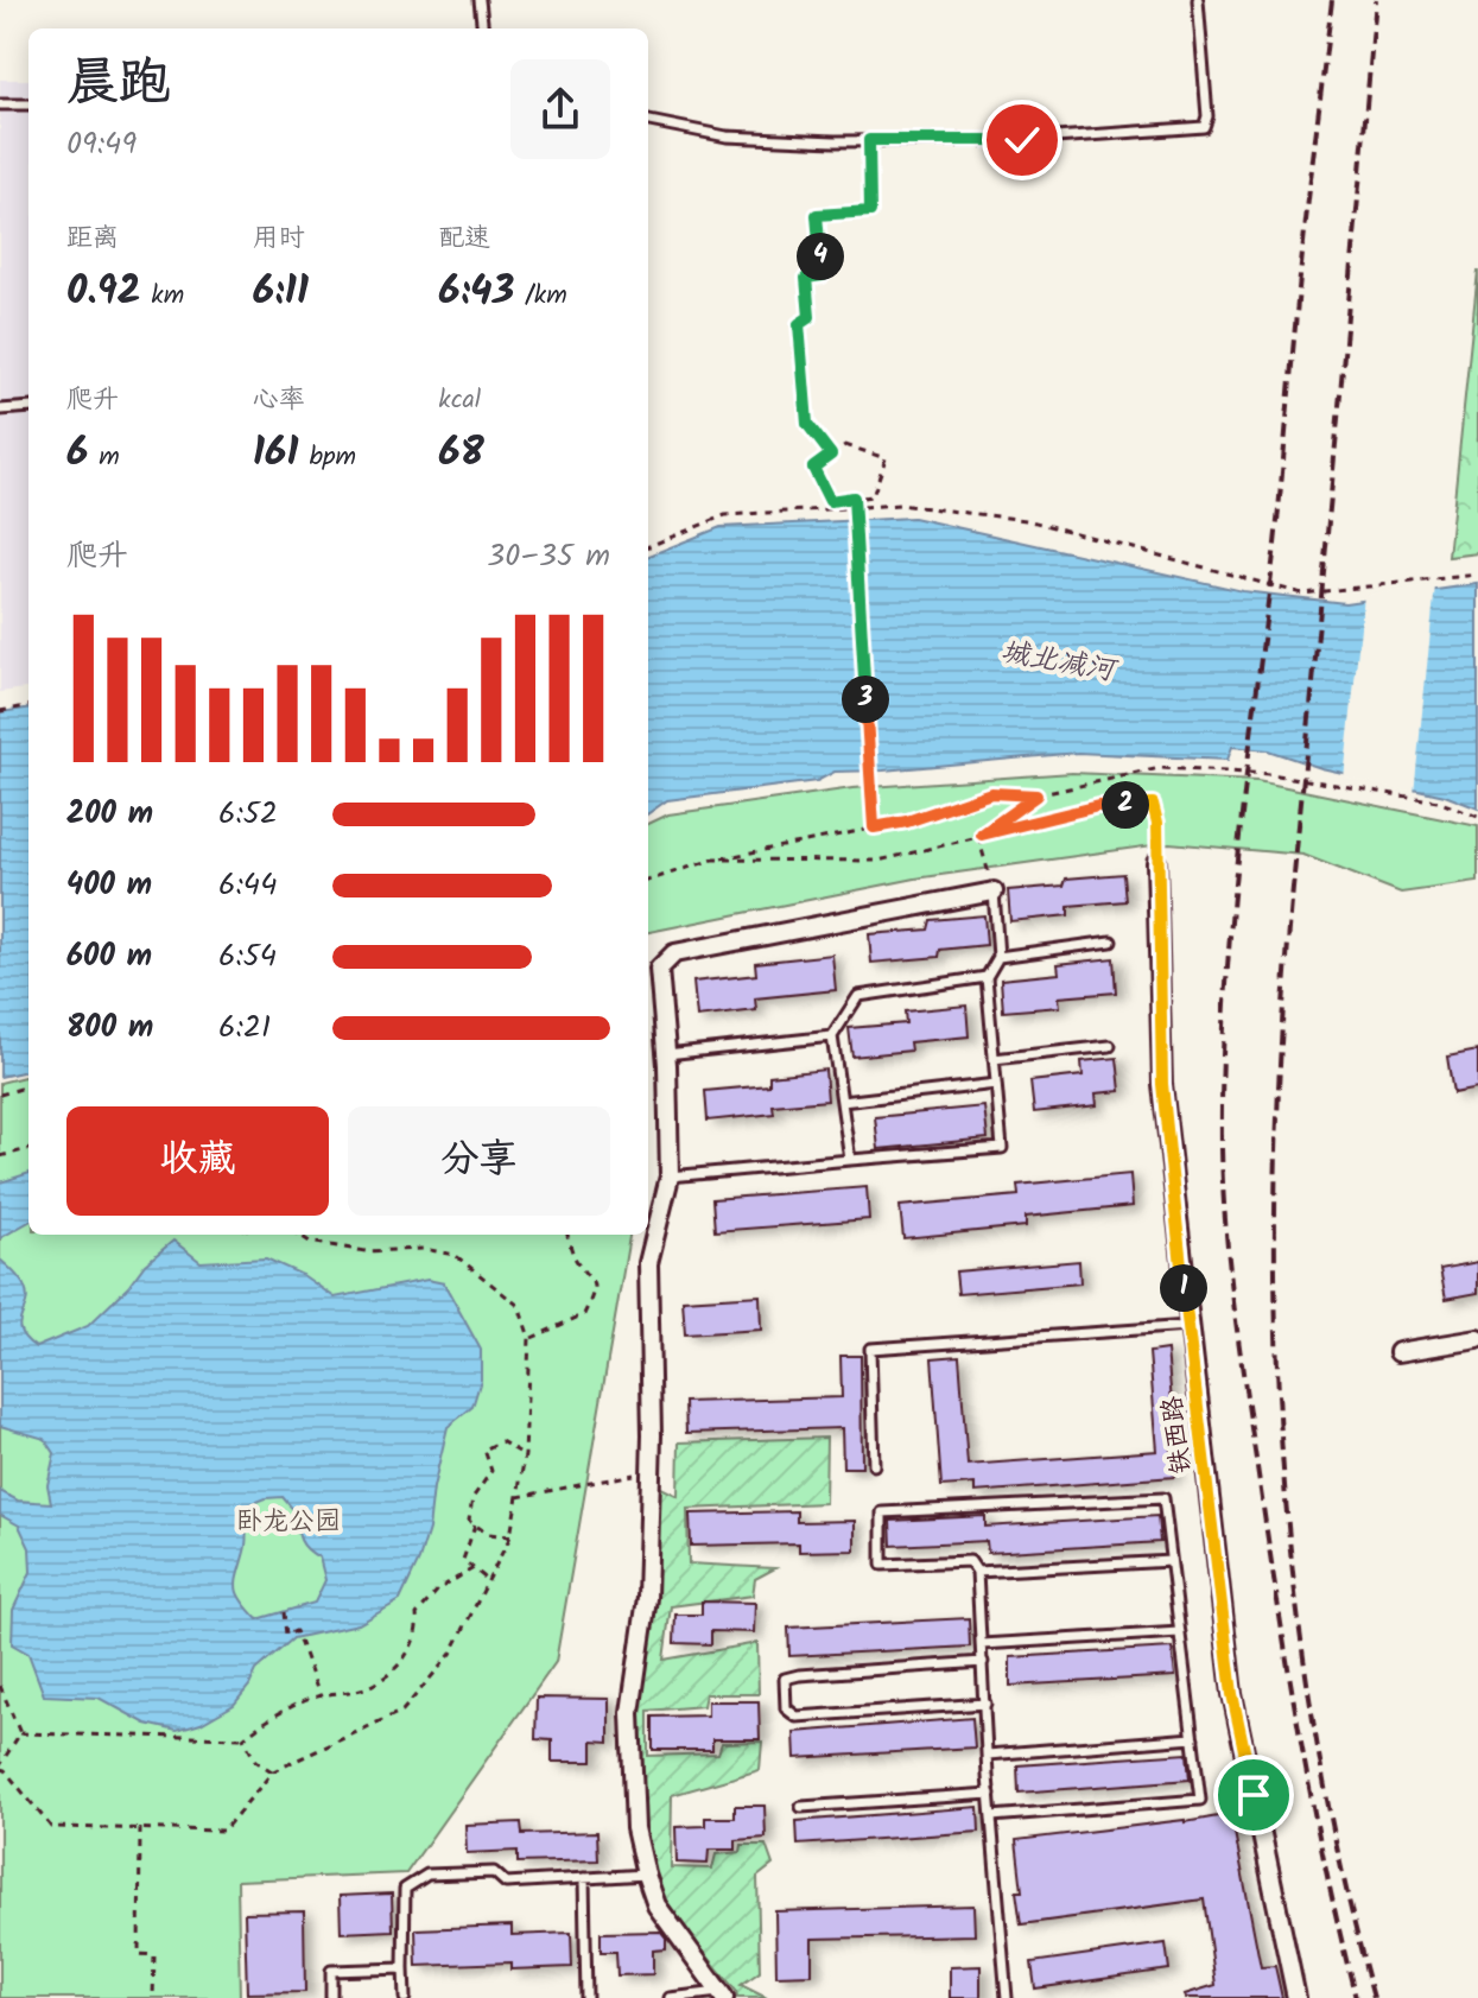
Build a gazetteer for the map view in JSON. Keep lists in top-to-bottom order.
{
  "streets": {
    "street": ["铁西路"]
  },
  "water": ["城北减河"],
  "parks": ["卧龙公园"],
  "page": {
    "heading": ["晨跑", "09:49"],
    "stats": [
      ["距离", "0.92 km"],
      ["用时", "6:11"],
      ["配速", "6:43 /km"],
      ["爬升", "6 m"],
      ["心率", "161 bpm"],
      ["kcal", "68"]
    ],
    "pins": [
      "4",
      "3",
      "2",
      "1"
    ],
    "chart": ["爬升", "30–35 m"],
    "list": [
      {
        "name": "200 m",
        "note": "6:52"
      },
      {
        "name": "400 m",
        "note": "6:44"
      },
      {
        "name": "600 m",
        "note": "6:54"
      },
      {
        "name": "800 m",
        "note": "6:21"
      }
    ],
    "buttons": ["收藏", "分享"]
  }
}
